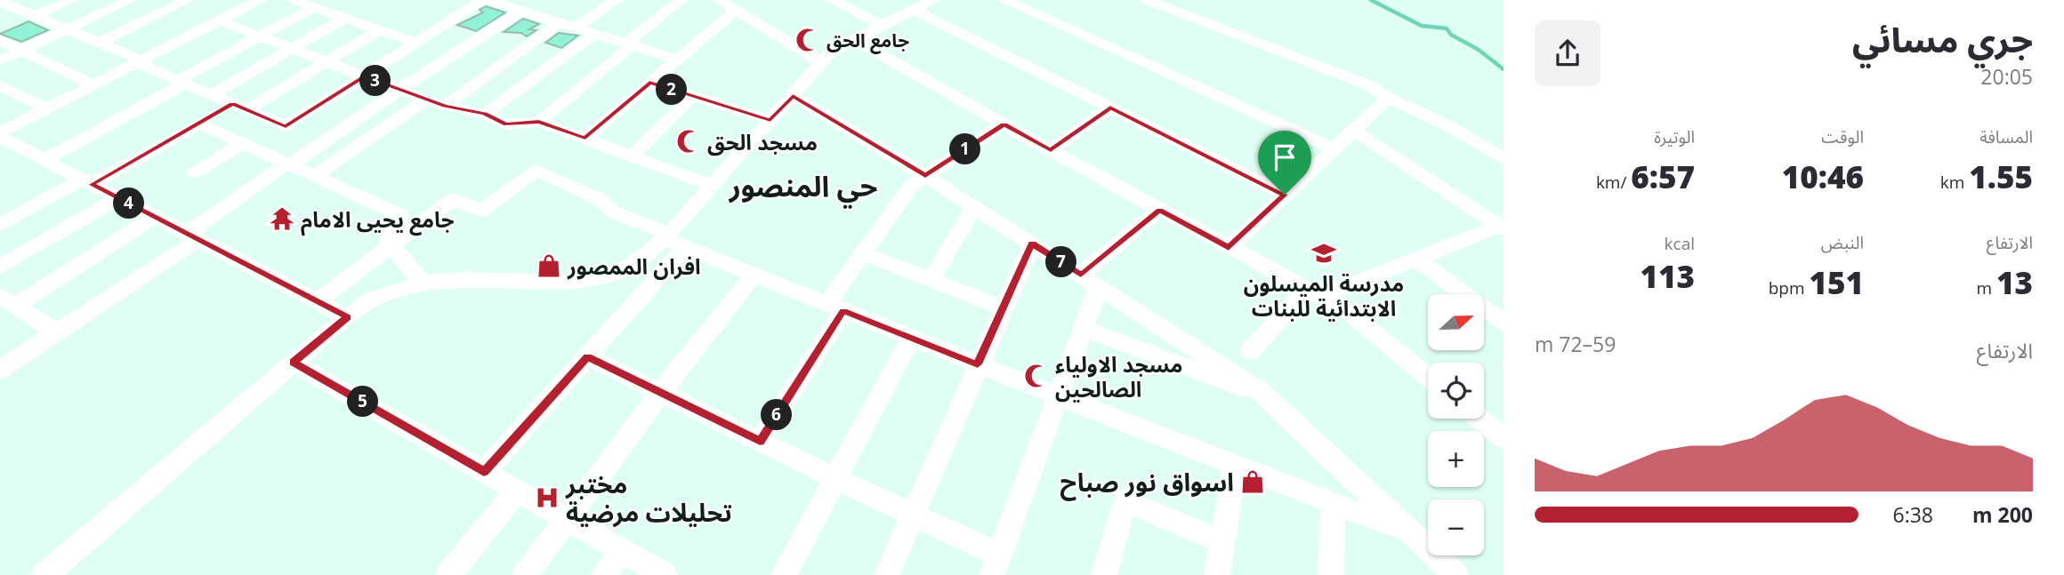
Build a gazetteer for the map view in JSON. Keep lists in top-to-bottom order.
{
  "districts": ["حي المنصور"],
  "places": {
    "mosque": ["جامع الحق", "مسجد الحق", "مسجد الاولياء الصالحين"],
    "temple": ["جامع يحيى الامام"],
    "school or university": ["مدرسة الميسلون الابتدائية للبنات"],
    "shop": ["افران الممصور", "اسواق نور صباح"],
    "hospital": ["مختبر تحليلات مرضية"]
  },
  "north": "right",
  "page": {
    "heading": ["جري مسائي", "20:05"],
    "pins": [
      "3",
      "2",
      "1",
      "4",
      "7",
      "5",
      "6"
    ],
    "stats": [
      ["المسافة", "1.55 km"],
      ["الوقت", "10:46"],
      ["الوتيرة", "6:57 /km"],
      ["الارتفاع", "13 m"],
      ["النبض", "151 bpm"],
      ["kcal", "113"]
    ],
    "map_buttons": ["+", "−"],
    "chart": ["الارتفاع", "59–72 m"],
    "list": [
      {
        "name": "200 m",
        "note": "6:38"
      }
    ]
  }
}
